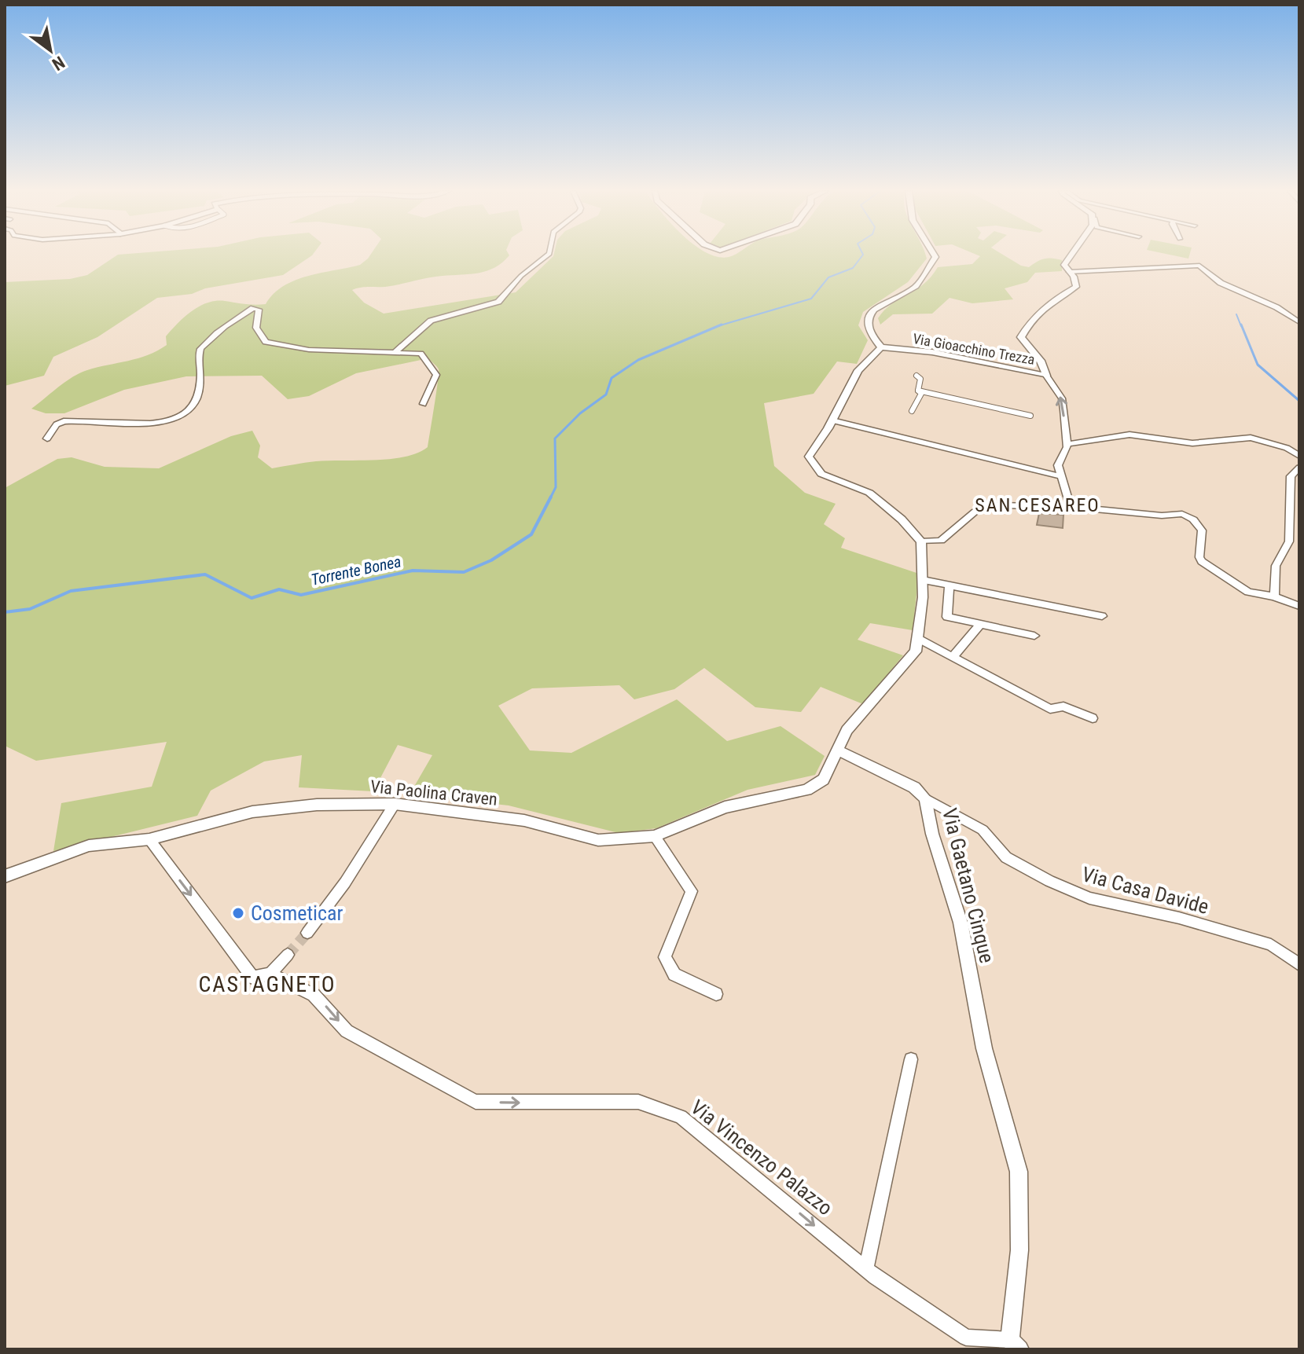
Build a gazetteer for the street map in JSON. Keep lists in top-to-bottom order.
{
  "streets": {
    "street": [
      "Via Gioacchino Trezza",
      "Via Paolina Craven",
      "Via Gaetano Cinque",
      "Via Casa Davide",
      "Via Vincenzo Palazzo"
    ]
  },
  "crossings": [
    ["Via Paolina Craven", "Via Gaetano Cinque"],
    ["Via Paolina Craven", "Via Vincenzo Palazzo"],
    ["Via Gaetano Cinque", "Via Casa Davide"],
    ["Via Gaetano Cinque", "Via Vincenzo Palazzo"]
  ],
  "one_way": ["Via Vincenzo Palazzo"],
  "districts": ["SAN CESAREO", "CASTAGNETO"],
  "water": ["Torrente Bonea"],
  "places": ["Cosmeticar"],
  "north": "bottom right"
}
